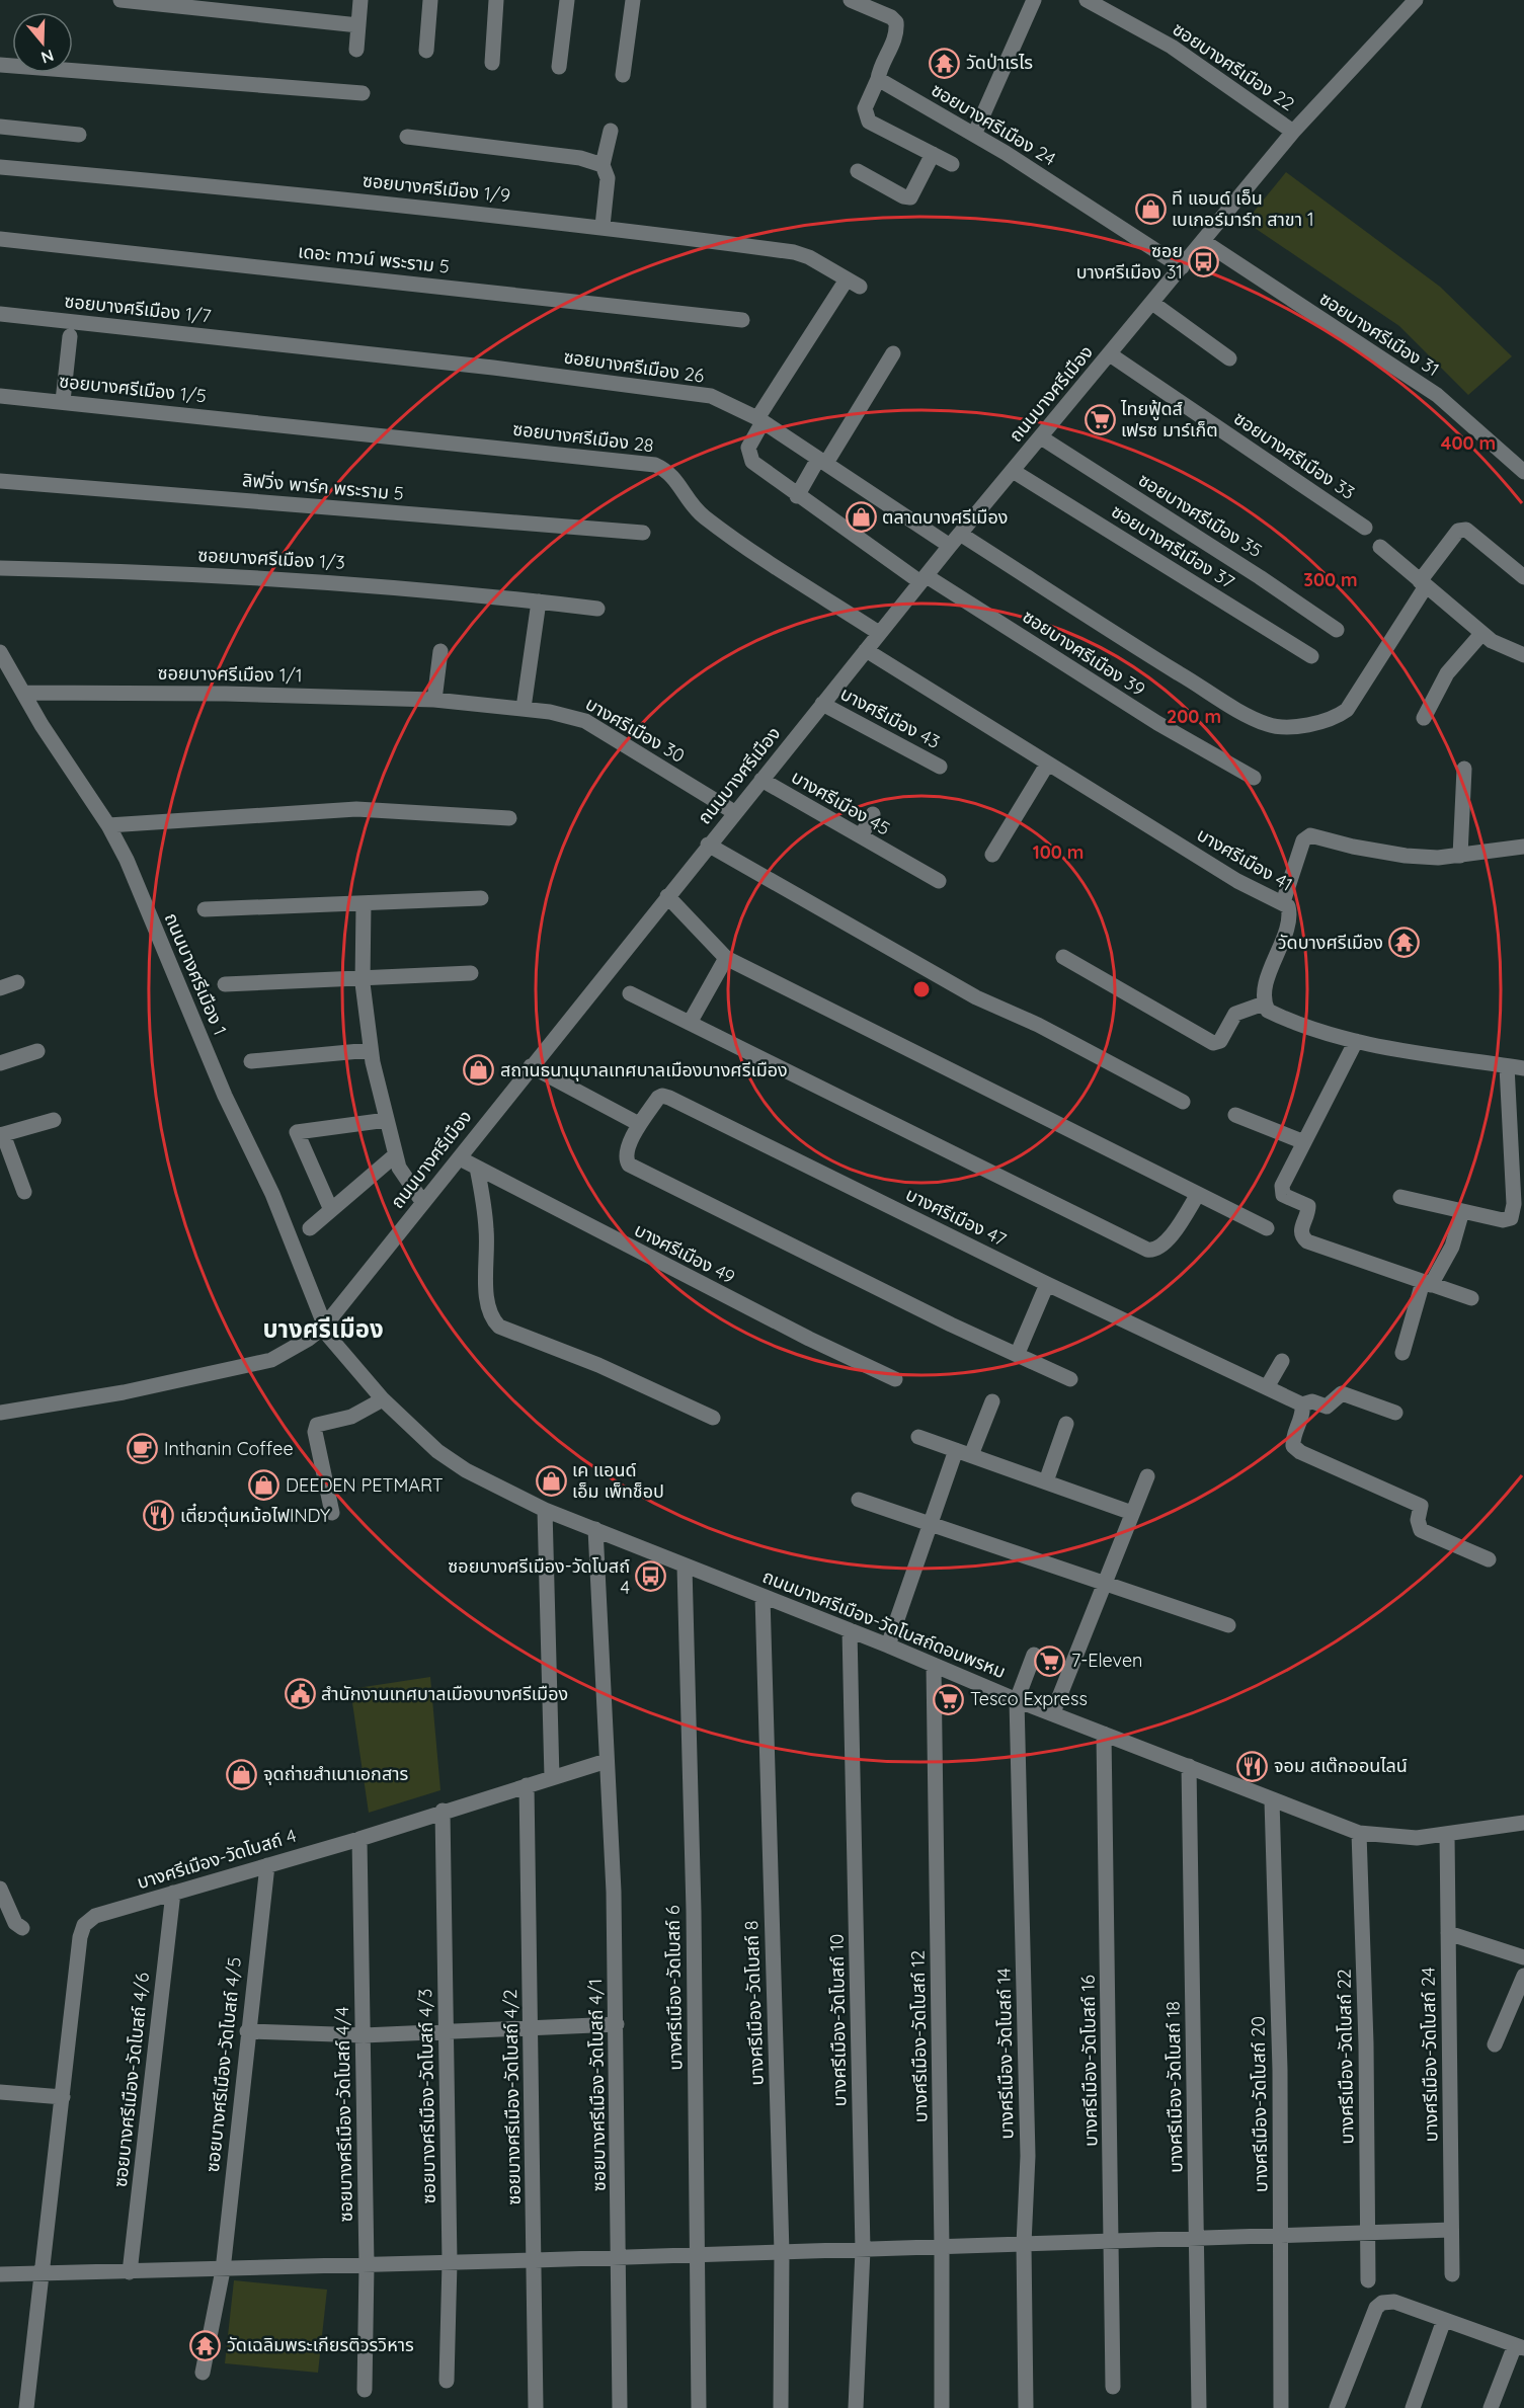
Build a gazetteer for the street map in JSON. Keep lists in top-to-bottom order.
{
  "streets": {
    "street": [
      "ซอยบางศรีเมือง 22",
      "ซอยบางศรีเมือง 24",
      "ซอยบางศรีเมือง 1/9",
      "เดอะ ทาวน์ พระราม 5",
      "ซอยบางศรีเมือง 1/7",
      "ซอยบางศรีเมือง 31",
      "ซอยบางศรีเมือง 26",
      "ซอยบางศรีเมือง 1/5",
      "ถนนบางศรีเมือง",
      "ซอยบางศรีเมือง 28",
      "ซอยบางศรีเมือง 33",
      "ลิฟวิ่ง พาร์ค พระราม 5",
      "ซอยบางศรีเมือง 35",
      "ซอยบางศรีเมือง 37",
      "ซอยบางศรีเมือง 1/3",
      "ซอยบางศรีเมือง 39",
      "ซอยบางศรีเมือง 1/1",
      "บางศรีเมือง 43",
      "บางศรีเมือง 30",
      "บางศรีเมือง 45",
      "บางศรีเมือง 41",
      "ถนนบางศรีเมือง 1",
      "บางศรีเมือง 47",
      "บางศรีเมือง 49",
      "ถนนบางศรีเมือง-วัดโบสถ์ดอนพรหม",
      "บางศรีเมือง-วัดโบสถ์ 4",
      "บางศรีเมือง-วัดโบสถ์ 6",
      "บางศรีเมือง-วัดโบสถ์ 8",
      "บางศรีเมือง-วัดโบสถ์ 10",
      "บางศรีเมือง-วัดโบสถ์ 12",
      "บางศรีเมือง-วัดโบสถ์ 14",
      "บางศรีเมือง-วัดโบสถ์ 24",
      "บางศรีเมือง-วัดโบสถ์ 22",
      "บางศรีเมือง-วัดโบสถ์ 16",
      "ซอยบางศรีเมือง-วัดโบสถ์ 4/5",
      "ซอยบางศรีเมือง-วัดโบสถ์ 4/6",
      "ซอยบางศรีเมือง-วัดโบสถ์ 4/1",
      "บางศรีเมือง-วัดโบสถ์ 18",
      "ซอยบางศรีเมือง-วัดโบสถ์ 4/3",
      "ซอยบางศรีเมือง-วัดโบสถ์ 4/2",
      "บางศรีเมือง-วัดโบสถ์ 20",
      "ซอยบางศรีเมือง-วัดโบสถ์ 4/4"
    ]
  },
  "crossings": [
    ["ซอยบางศรีเมือง 22", "ถนนบางศรีเมือง"],
    ["ซอยบางศรีเมือง 24", "ถนนบางศรีเมือง"],
    ["ซอยบางศรีเมือง 1/9", "ซอยบางศรีเมือง 26"],
    ["ซอยบางศรีเมือง 1/9", "ซอยบางศรีเมือง 39"],
    ["ซอยบางศรีเมือง 1/7", "ซอยบางศรีเมือง 26"],
    ["ซอยบางศรีเมือง 31", "ถนนบางศรีเมือง"],
    ["ซอยบางศรีเมือง 26", "ถนนบางศรีเมือง"],
    ["ซอยบางศรีเมือง 26", "ซอยบางศรีเมือง 39"],
    ["ซอยบางศรีเมือง 1/5", "ซอยบางศรีเมือง 28"],
    ["ถนนบางศรีเมือง", "ซอยบางศรีเมือง 28"],
    ["ถนนบางศรีเมือง", "ซอยบางศรีเมือง 33"],
    ["ถนนบางศรีเมือง", "ซอยบางศรีเมือง 35"],
    ["ถนนบางศรีเมือง", "ซอยบางศรีเมือง 37"],
    ["ถนนบางศรีเมือง", "ซอยบางศรีเมือง 39"],
    ["ถนนบางศรีเมือง", "บางศรีเมือง 43"],
    ["ถนนบางศรีเมือง", "บางศรีเมือง 30"],
    ["ถนนบางศรีเมือง", "บางศรีเมือง 45"],
    ["ถนนบางศรีเมือง", "บางศรีเมือง 41"],
    ["ถนนบางศรีเมือง", "ถนนบางศรีเมือง 1"],
    ["ถนนบางศรีเมือง", "บางศรีเมือง 49"],
    ["ถนนบางศรีเมือง", "ถนนบางศรีเมือง-วัดโบสถ์ดอนพรหม"],
    ["ซอยบางศรีเมือง 1/1", "บางศรีเมือง 30"],
    ["ซอยบางศรีเมือง 1/1", "ถนนบางศรีเมือง 1"],
    ["ถนนบางศรีเมือง 1", "ถนนบางศรีเมือง-วัดโบสถ์ดอนพรหม"],
    ["ถนนบางศรีเมือง-วัดโบสถ์ดอนพรหม", "บางศรีเมือง-วัดโบสถ์ 6"],
    ["ถนนบางศรีเมือง-วัดโบสถ์ดอนพรหม", "บางศรีเมือง-วัดโบสถ์ 8"],
    ["ถนนบางศรีเมือง-วัดโบสถ์ดอนพรหม", "บางศรีเมือง-วัดโบสถ์ 10"],
    ["ถนนบางศรีเมือง-วัดโบสถ์ดอนพรหม", "บางศรีเมือง-วัดโบสถ์ 12"],
    ["ถนนบางศรีเมือง-วัดโบสถ์ดอนพรหม", "บางศรีเมือง-วัดโบสถ์ 14"],
    ["ถนนบางศรีเมือง-วัดโบสถ์ดอนพรหม", "บางศรีเมือง-วัดโบสถ์ 24"],
    ["ถนนบางศรีเมือง-วัดโบสถ์ดอนพรหม", "บางศรีเมือง-วัดโบสถ์ 22"],
    ["ถนนบางศรีเมือง-วัดโบสถ์ดอนพรหม", "บางศรีเมือง-วัดโบสถ์ 16"],
    ["ถนนบางศรีเมือง-วัดโบสถ์ดอนพรหม", "บางศรีเมือง-วัดโบสถ์ 18"],
    ["ถนนบางศรีเมือง-วัดโบสถ์ดอนพรหม", "บางศรีเมือง-วัดโบสถ์ 20"],
    ["บางศรีเมือง-วัดโบสถ์ 4", "ซอยบางศรีเมือง-วัดโบสถ์ 4/5"],
    ["บางศรีเมือง-วัดโบสถ์ 4", "ซอยบางศรีเมือง-วัดโบสถ์ 4/6"],
    ["บางศรีเมือง-วัดโบสถ์ 4", "ซอยบางศรีเมือง-วัดโบสถ์ 4/1"],
    ["บางศรีเมือง-วัดโบสถ์ 4", "ซอยบางศรีเมือง-วัดโบสถ์ 4/3"],
    ["บางศรีเมือง-วัดโบสถ์ 4", "ซอยบางศรีเมือง-วัดโบสถ์ 4/2"],
    ["บางศรีเมือง-วัดโบสถ์ 4", "ซอยบางศรีเมือง-วัดโบสถ์ 4/4"]
  ],
  "districts": ["บางศรีเมือง"],
  "places": {
    "temple": ["วัดป่าเรไร", "วัดบางศรีเมือง", "วัดเฉลิมพระเกียรติวรวิหาร"],
    "shop": [
      "ที แอนด์ เอ็น เบเกอร์มาร์ท สาขา 1",
      "ตลาดบางศรีเมือง",
      "สถานธนานุบาลเทศบาลเมืองบางศรีเมือง",
      "เค แอนด์ เอ็ม เพ็ทช็อป",
      "DEEDEN PETMART",
      "จุดถ่ายสำเนาเอกสาร"
    ],
    "bus stop": ["ซอย บางศรีเมือง 31", "ซอยบางศรีเมือง-วัดโบสถ์ 4"],
    "supermarket": ["ไทยฟู้ดส์ เฟรซ มาร์เก็ต", "7-Eleven", "Tesco Express"],
    "cafe": ["Inthanin Coffee"],
    "restaurant": ["เตี๋ยวตุ๋นหม้อไฟINDY", "จอม สเต๊กออนไลน์"],
    "public building": ["สำนักงานเทศบาลเมืองบางศรีเมือง"]
  },
  "north": "bottom",
  "rings": [
    "400 m",
    "300 m",
    "200 m",
    "100 m"
  ]
}
